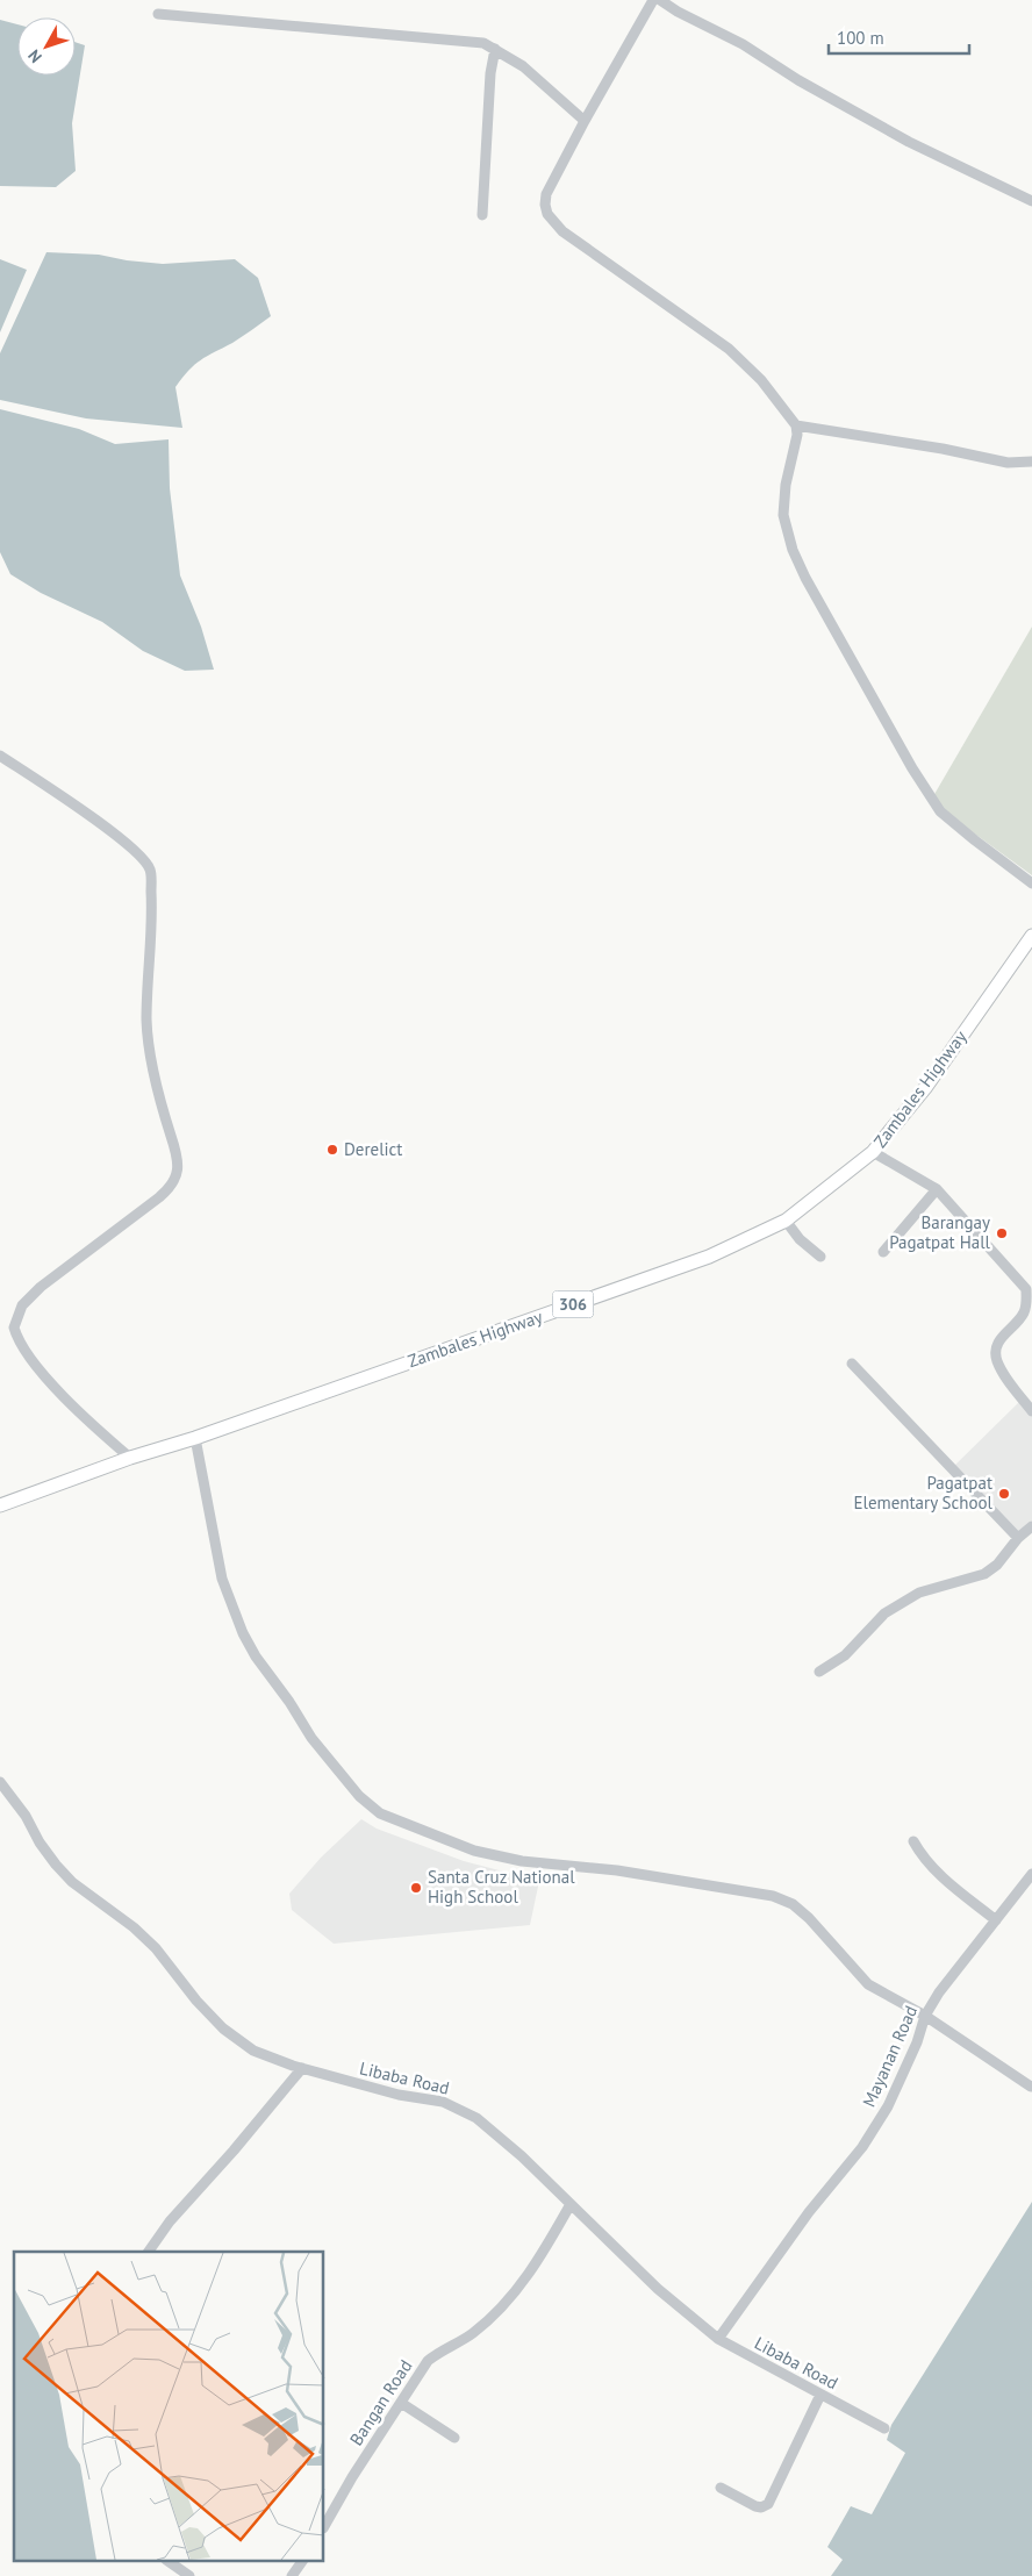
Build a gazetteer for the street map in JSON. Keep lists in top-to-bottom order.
{
  "streets": {
    "main road": ["Zambales Highway", "306"],
    "street": ["Mayanan Road", "Libaba Road", "Bangan Road"]
  },
  "crossings": [
    ["Mayanan Road", "Libaba Road"],
    ["Libaba Road", "Bangan Road"]
  ],
  "places": [
    "Derelict",
    "Barangay Pagatpat Hall",
    "Pagatpat Elementary School",
    "Santa Cruz National High School"
  ],
  "scale_bar": "100 m",
  "north": "bottom left"
}
